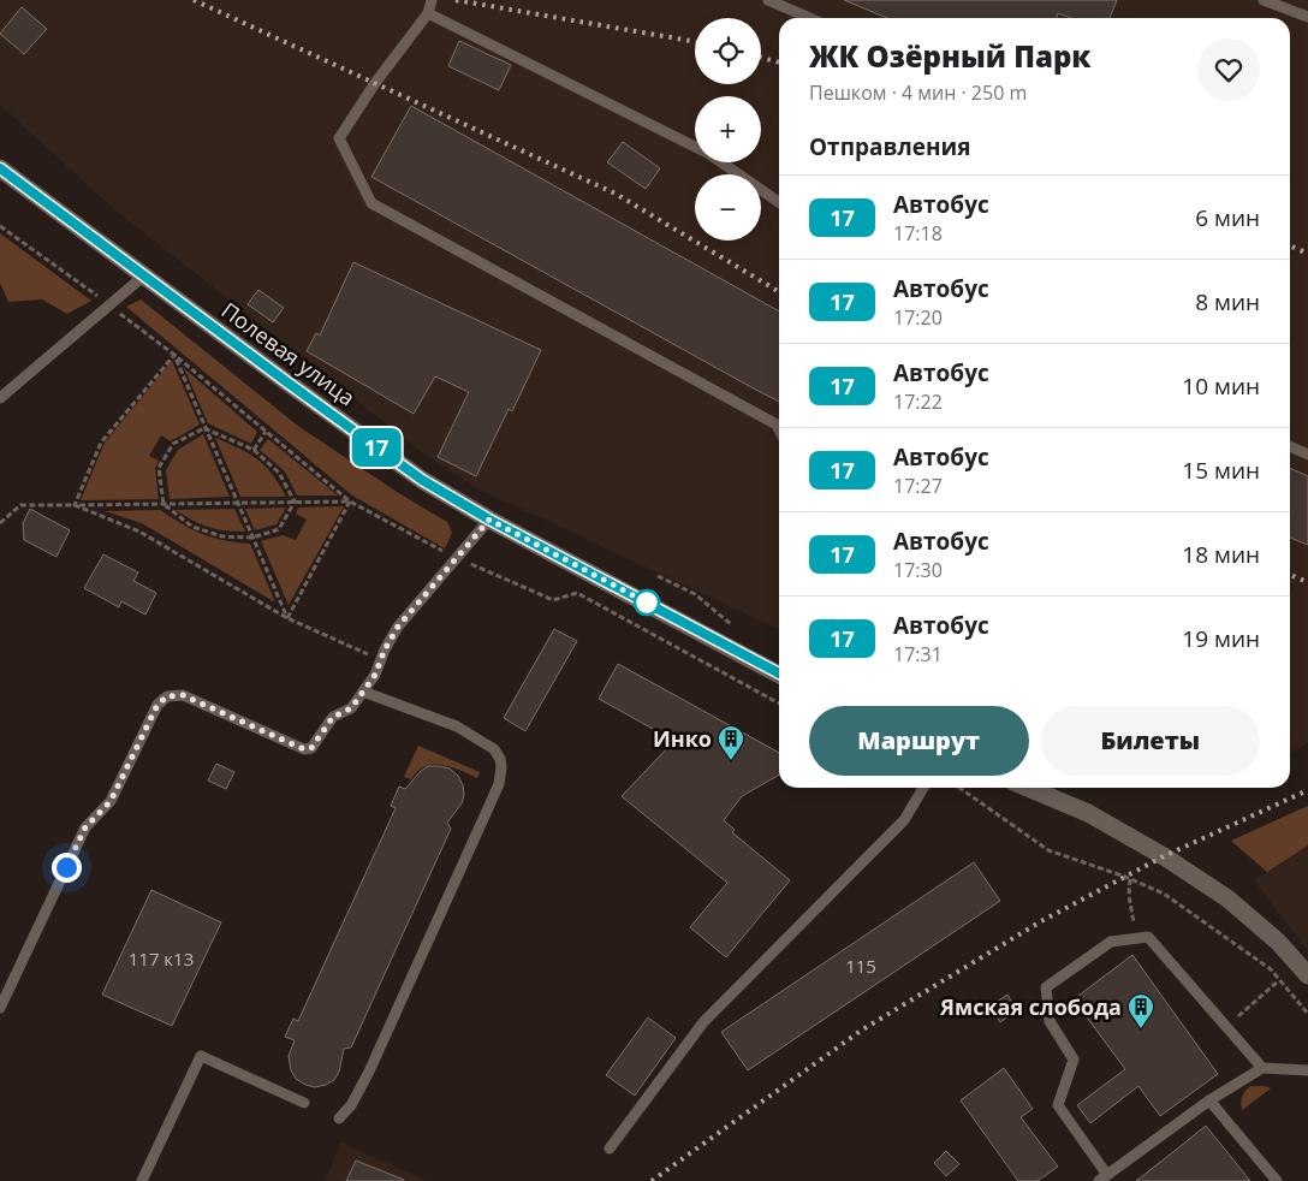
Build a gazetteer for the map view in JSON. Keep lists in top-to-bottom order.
{
  "streets": {
    "street": ["Полевая улица"]
  },
  "places": {
    "building": ["Инко", "Ямская слобода"]
  },
  "lines": ["bus line 17"],
  "house_numbers": ["117 к13", "115"],
  "page": {
    "on_map": "17",
    "map_buttons": ["+", "−"],
    "heading": [
      ["ЖК Озёрный Парк", "Пешком · 4 мин · 250 m"],
      "Отправления"
    ],
    "list": [
      {
        "mark": "17",
        "name": "Автобус",
        "note": "17:18",
        "value": "6 мин"
      },
      {
        "mark": "17",
        "name": "Автобус",
        "note": "17:20",
        "value": "8 мин"
      },
      {
        "mark": "17",
        "name": "Автобус",
        "note": "17:22",
        "value": "10 мин"
      },
      {
        "mark": "17",
        "name": "Автобус",
        "note": "17:27",
        "value": "15 мин"
      },
      {
        "mark": "17",
        "name": "Автобус",
        "note": "17:30",
        "value": "18 мин"
      },
      {
        "mark": "17",
        "name": "Автобус",
        "note": "17:31",
        "value": "19 мин"
      }
    ],
    "buttons": ["Маршрут", "Билеты"]
  }
}
